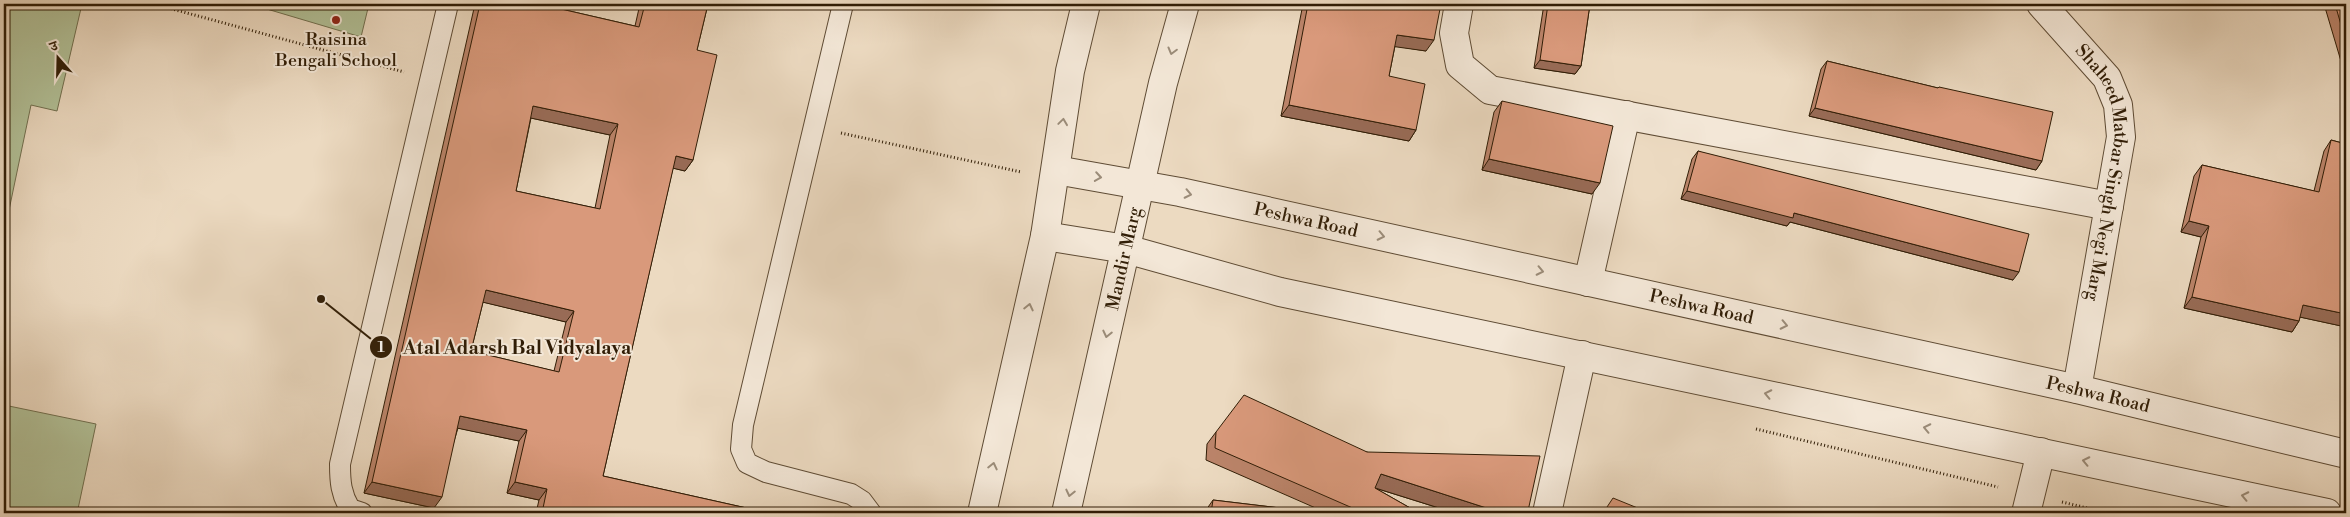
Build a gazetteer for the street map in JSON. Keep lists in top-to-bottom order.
{
  "streets": {
    "street": ["Shaheed Matbar Singh Negi Marg", "Peshwa Road", "Mandir Marg"]
  },
  "crossings": [
    ["Shaheed Matbar Singh Negi Marg", "Peshwa Road"],
    ["Peshwa Road", "Mandir Marg"]
  ],
  "places": ["Raisina Bengali School", "Atal Adarsh Bal Vidyalaya"],
  "north": "top"
}
